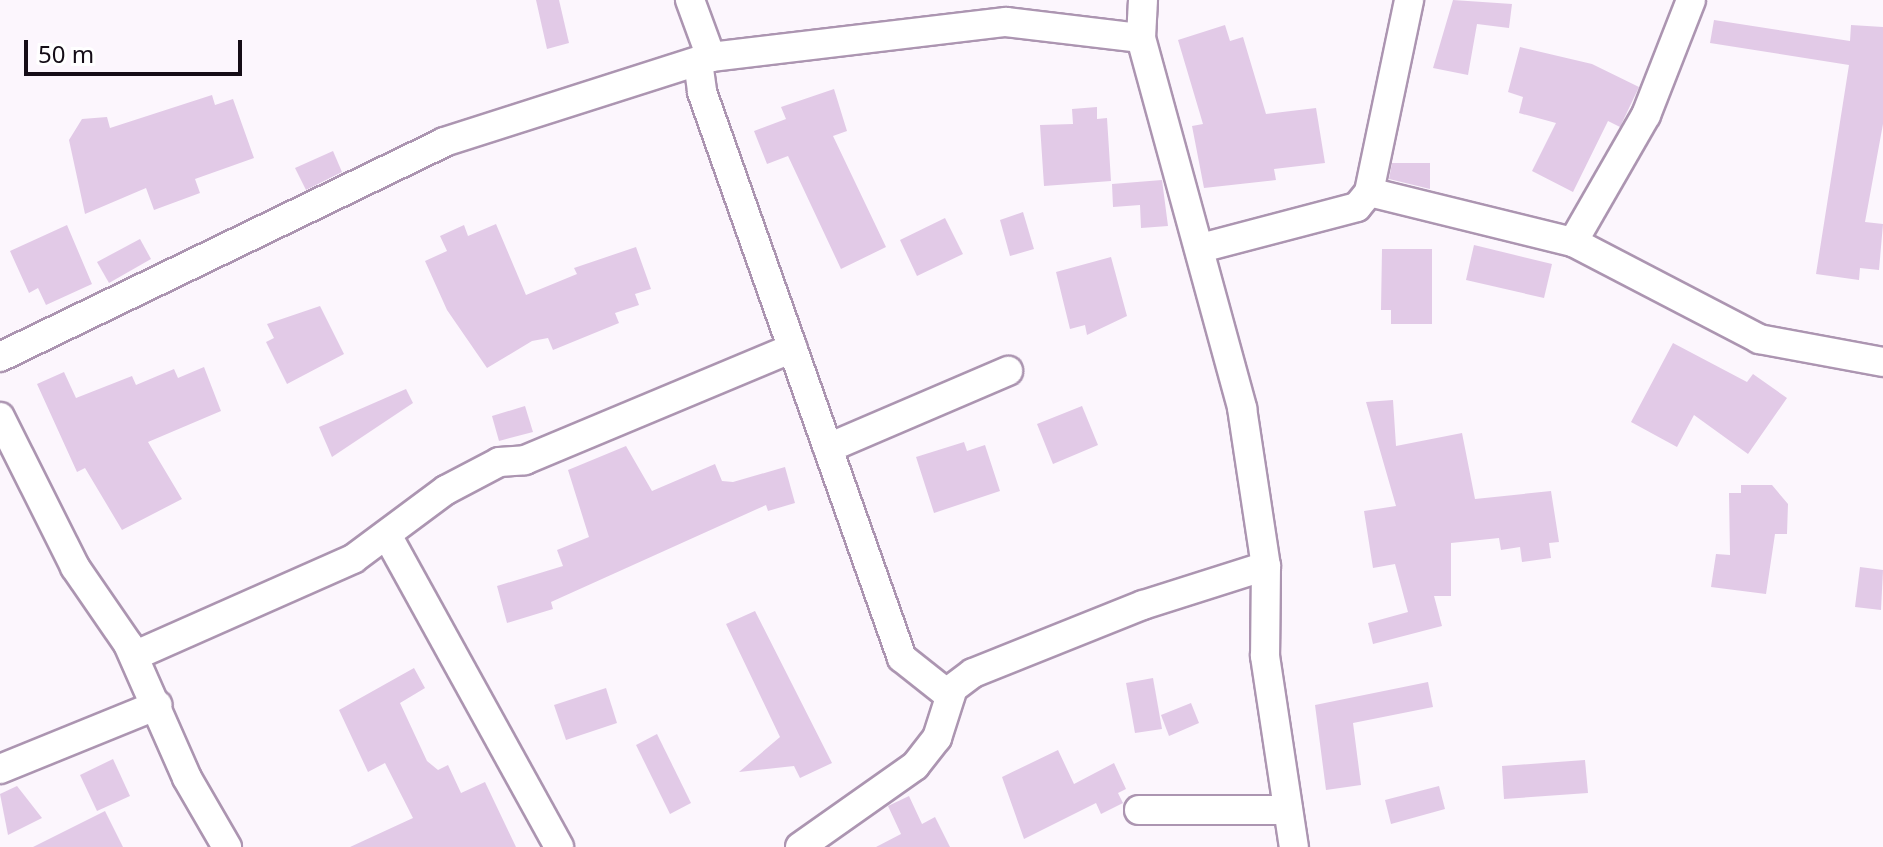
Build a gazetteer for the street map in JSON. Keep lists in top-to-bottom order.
{
  "scale_bar": "50 m"
}
